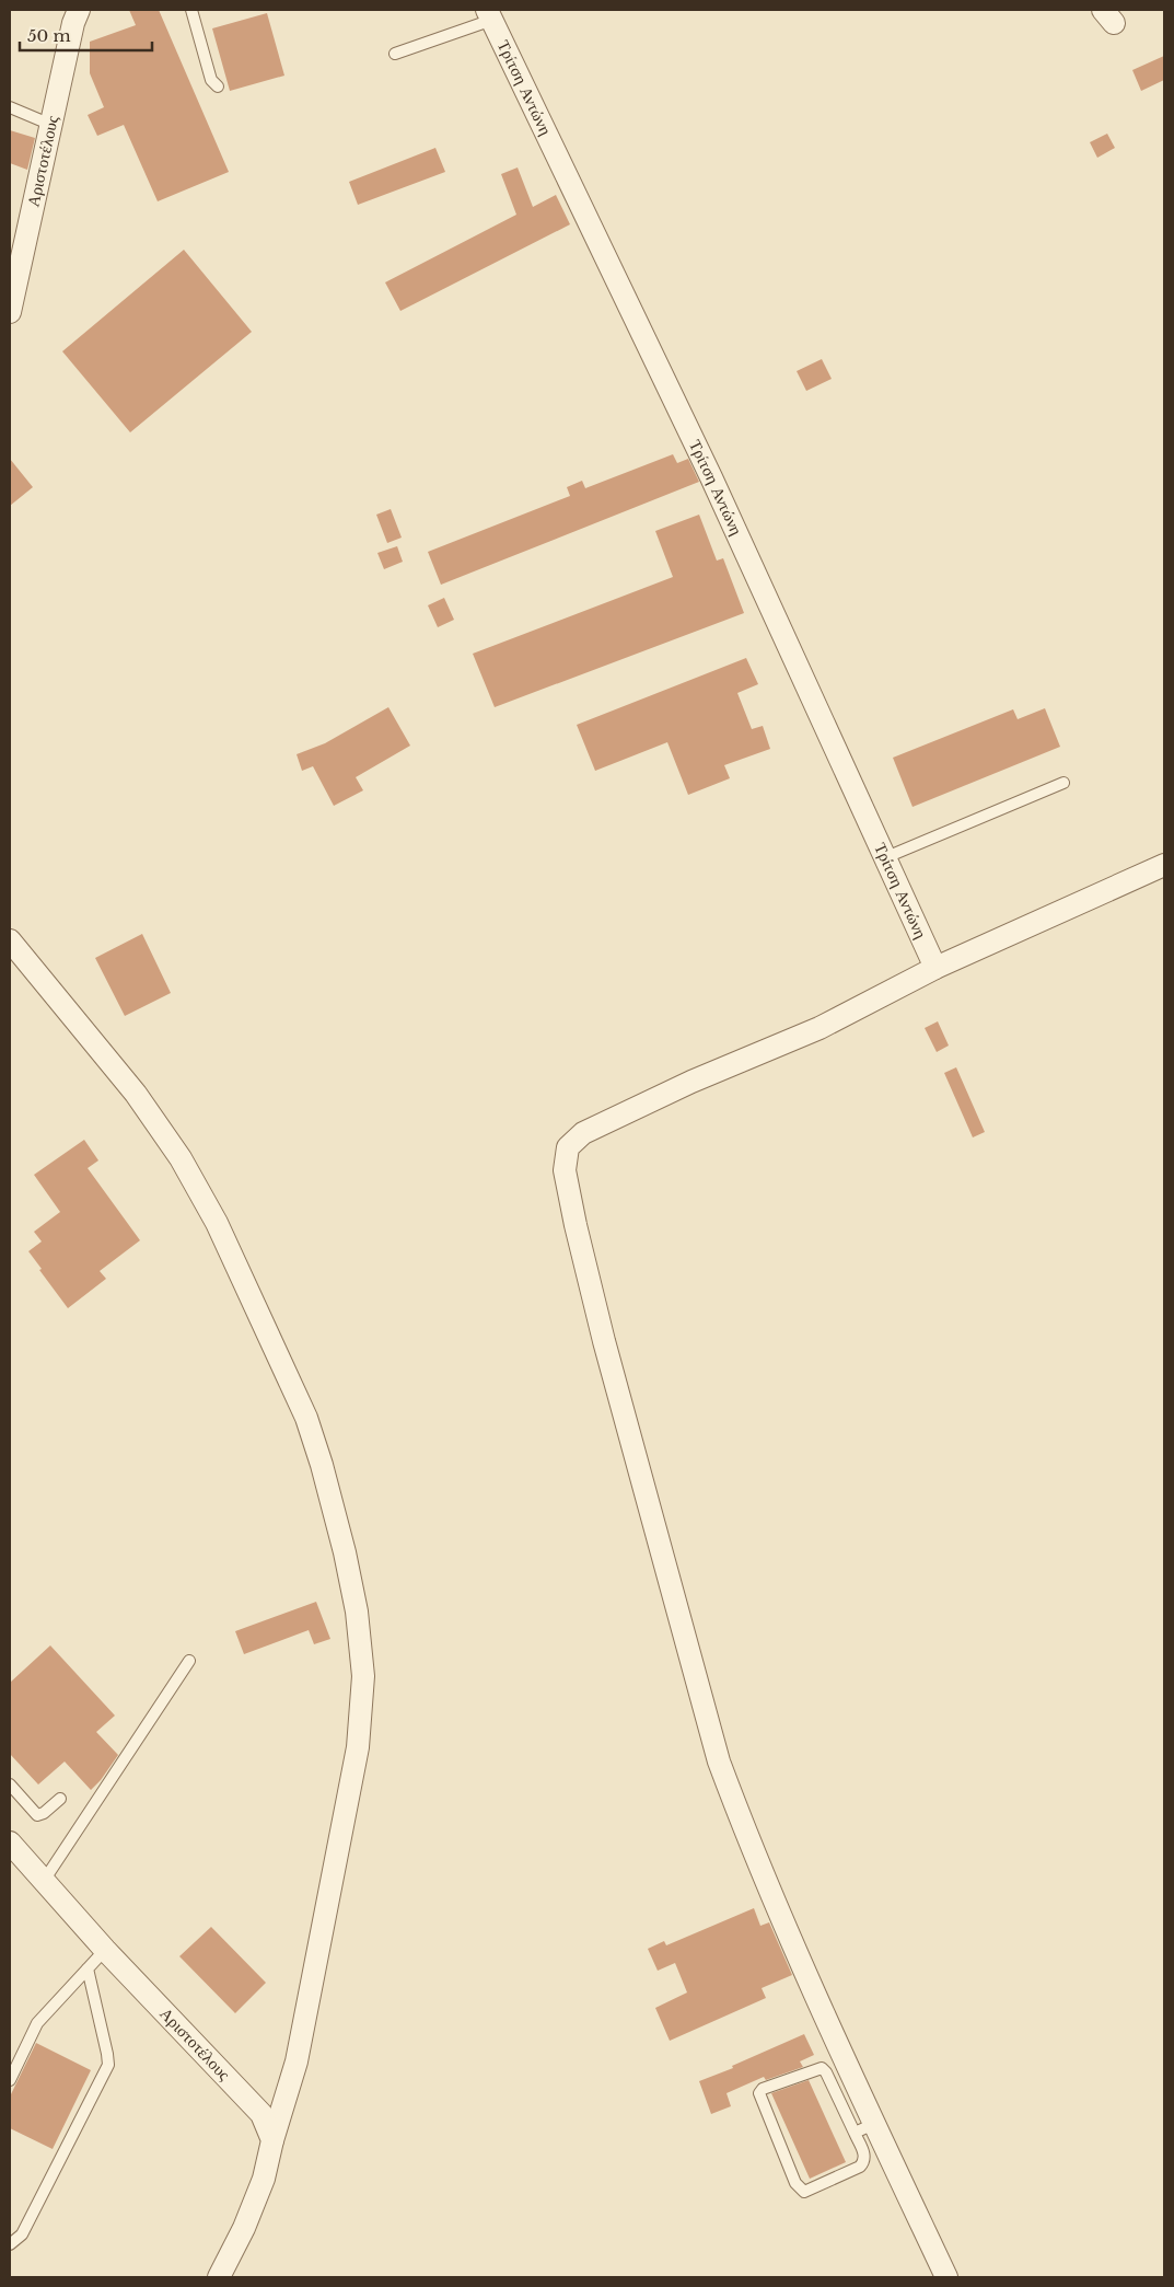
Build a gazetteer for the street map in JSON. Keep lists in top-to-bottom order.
{
  "streets": {
    "street": ["Τρίτση Αντώνη", "Αριστοτέλους"]
  },
  "scale_bar": "50 m"
}
